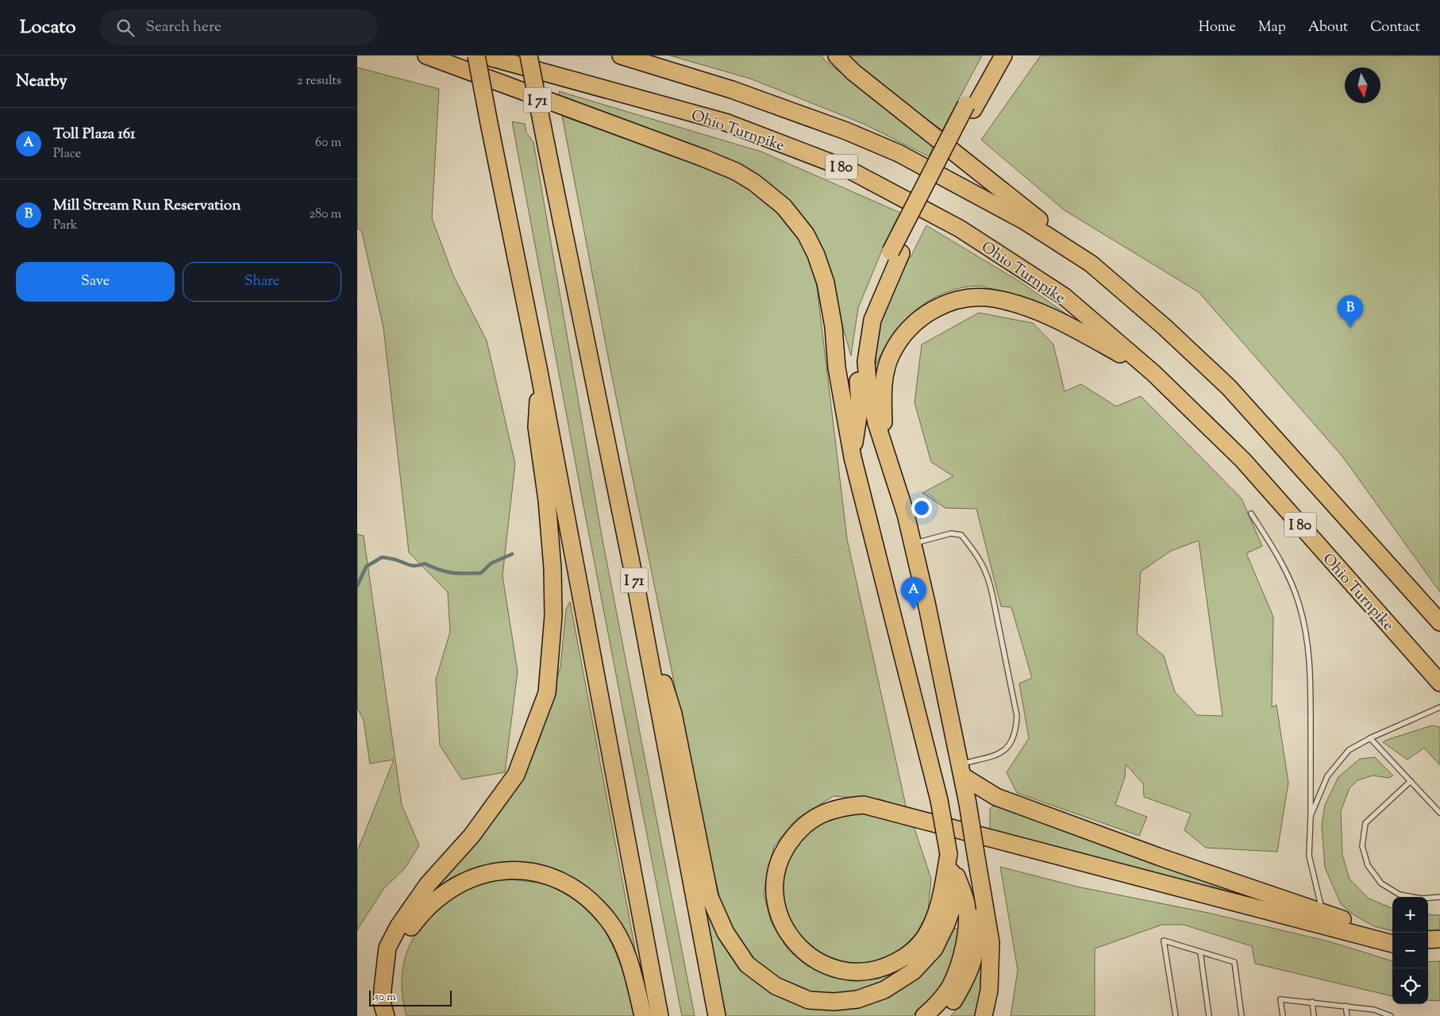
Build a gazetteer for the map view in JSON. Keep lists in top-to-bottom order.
{
  "streets": {
    "highway": ["I 71", "Ohio Turnpike", "I 80"]
  },
  "scale_bar": "50 m",
  "north": "bottom",
  "page": {
    "header": "Locato",
    "search": "Search here",
    "nav": [
      "Home",
      "Map",
      "About",
      "Contact"
    ],
    "heading": ["Nearby", "2 results"],
    "list": [
      {
        "mark": "A",
        "name": "Toll Plaza 161",
        "note": "Place",
        "value": "60 m"
      },
      {
        "mark": "B",
        "name": "Mill Stream Run Reservation",
        "note": "Park",
        "value": "280 m"
      }
    ],
    "buttons": ["Save", "Share"],
    "pins": ["B", "A"],
    "map_buttons": ["+", "−"],
    "scale": "50 m"
  }
}
